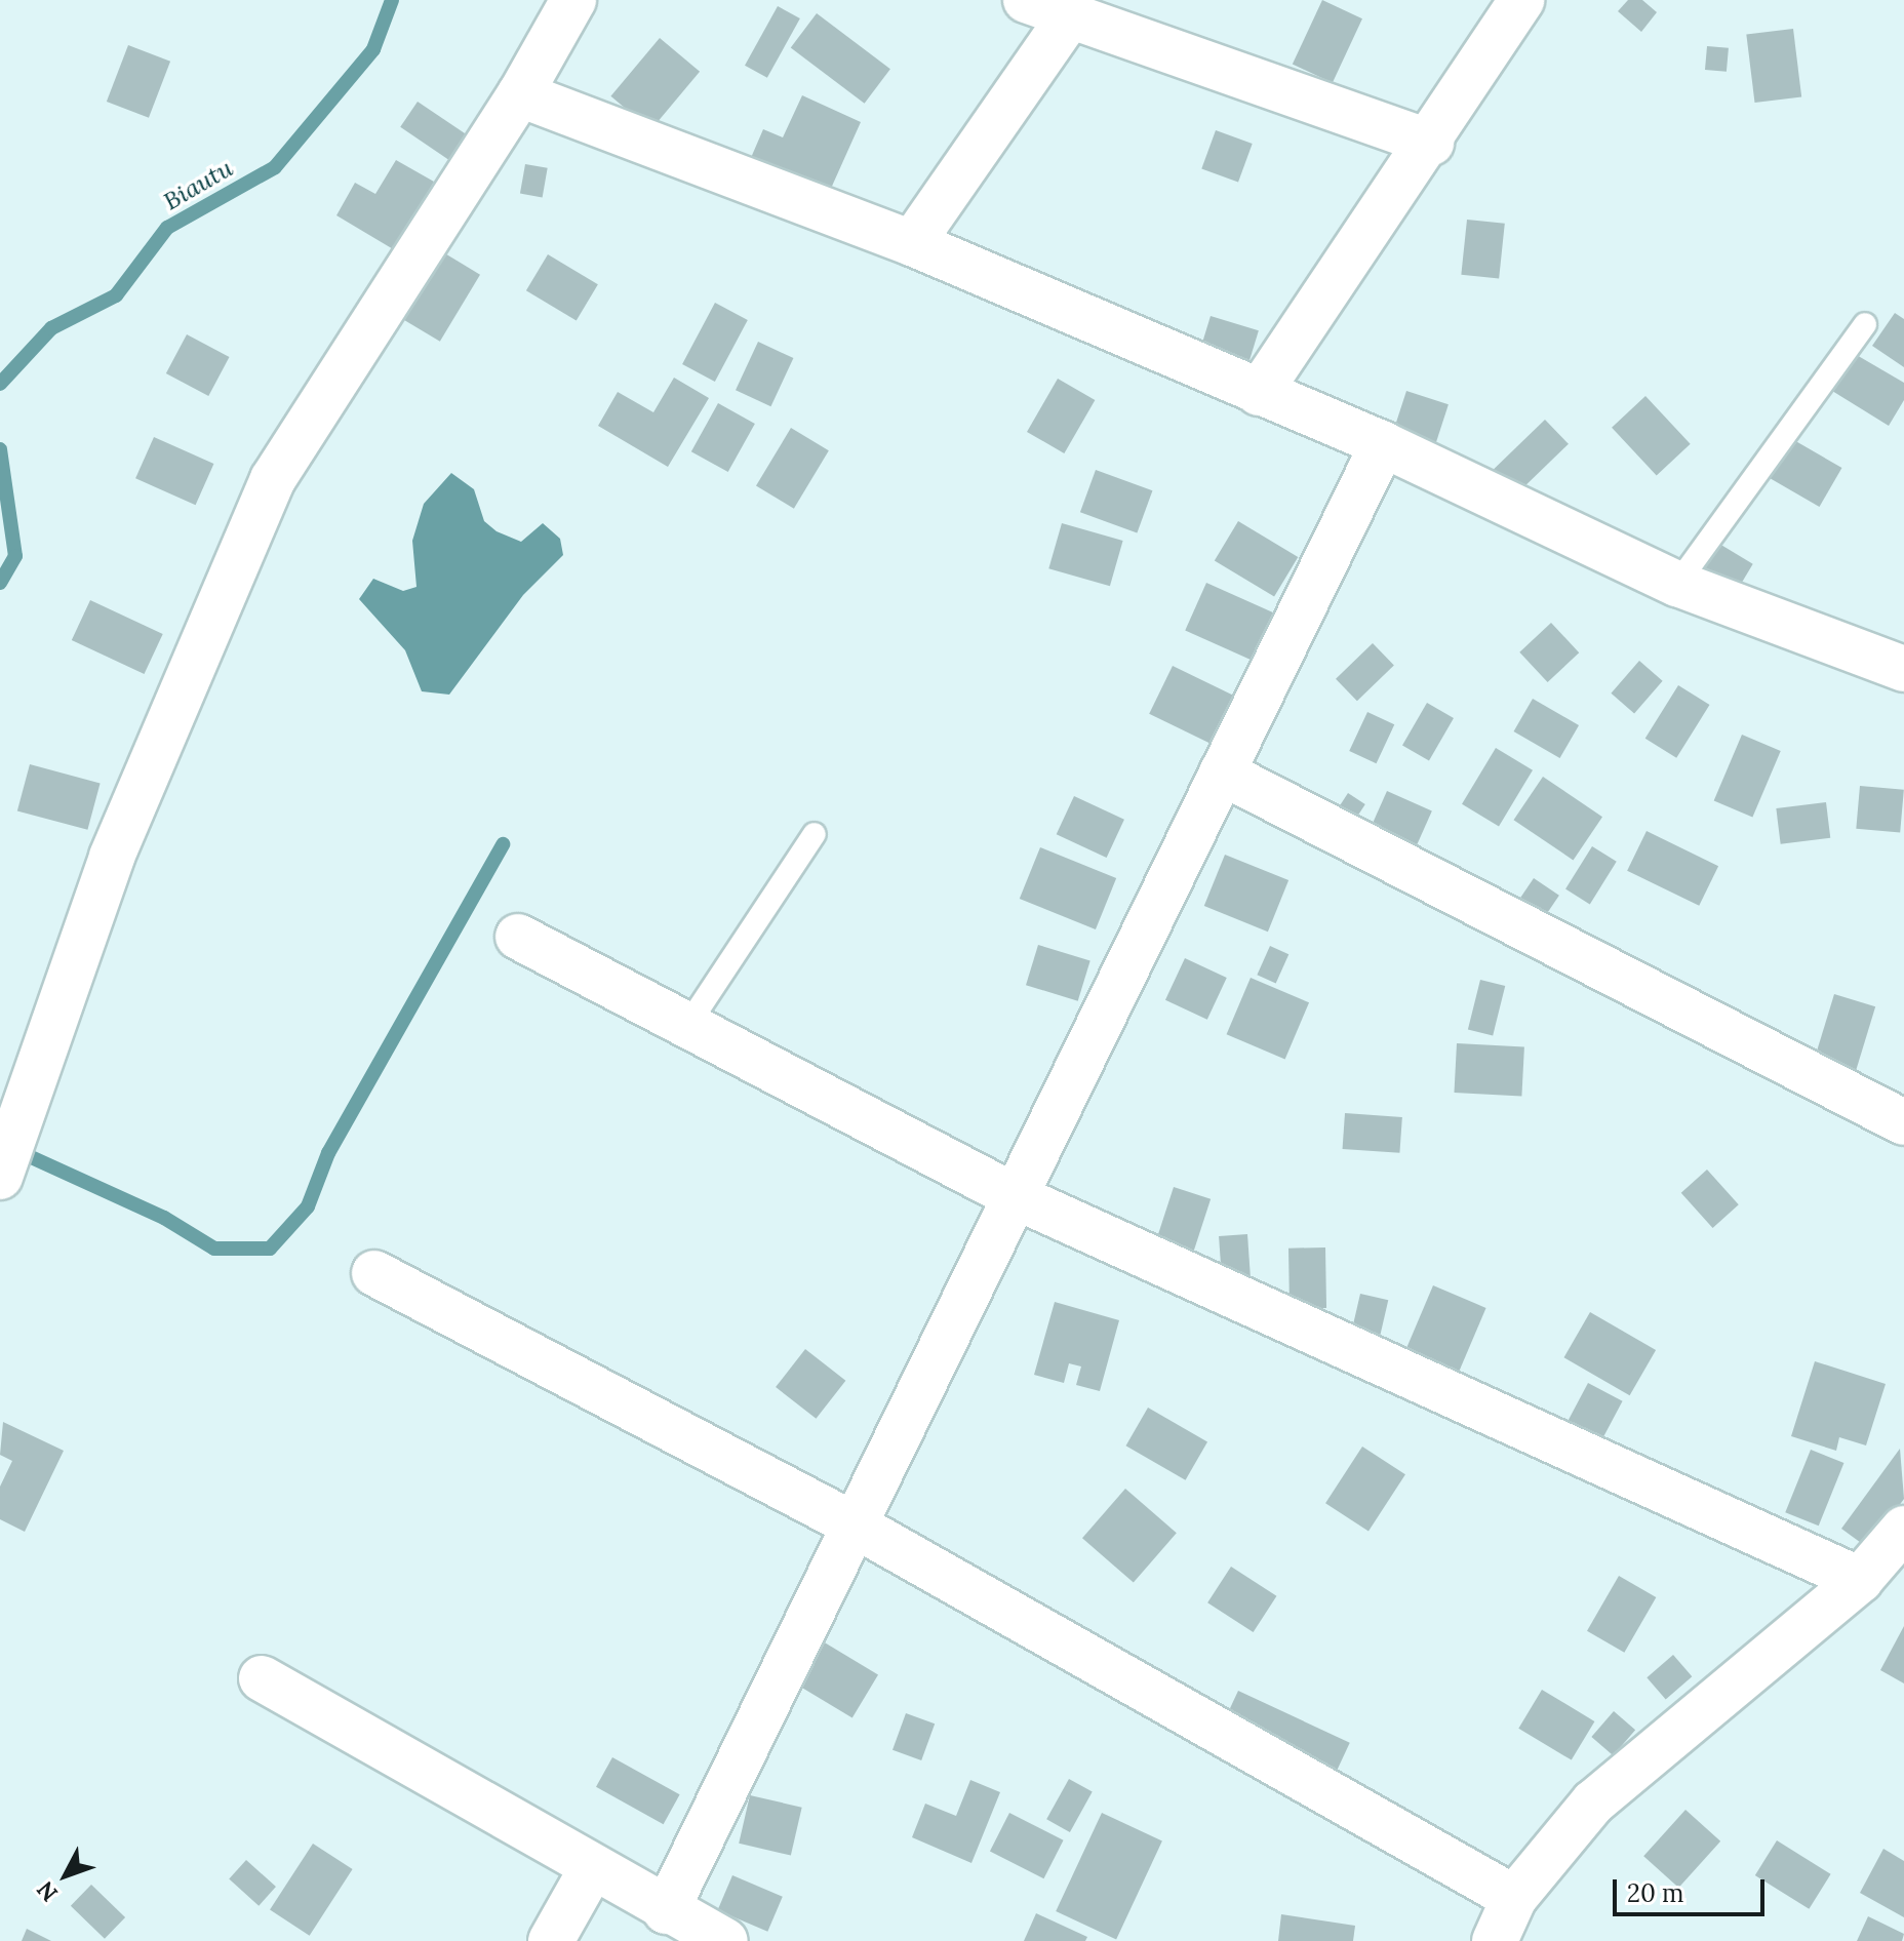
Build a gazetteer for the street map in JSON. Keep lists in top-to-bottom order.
{
  "water": ["Biautu"],
  "scale_bar": "20 m",
  "north": "bottom left"
}
